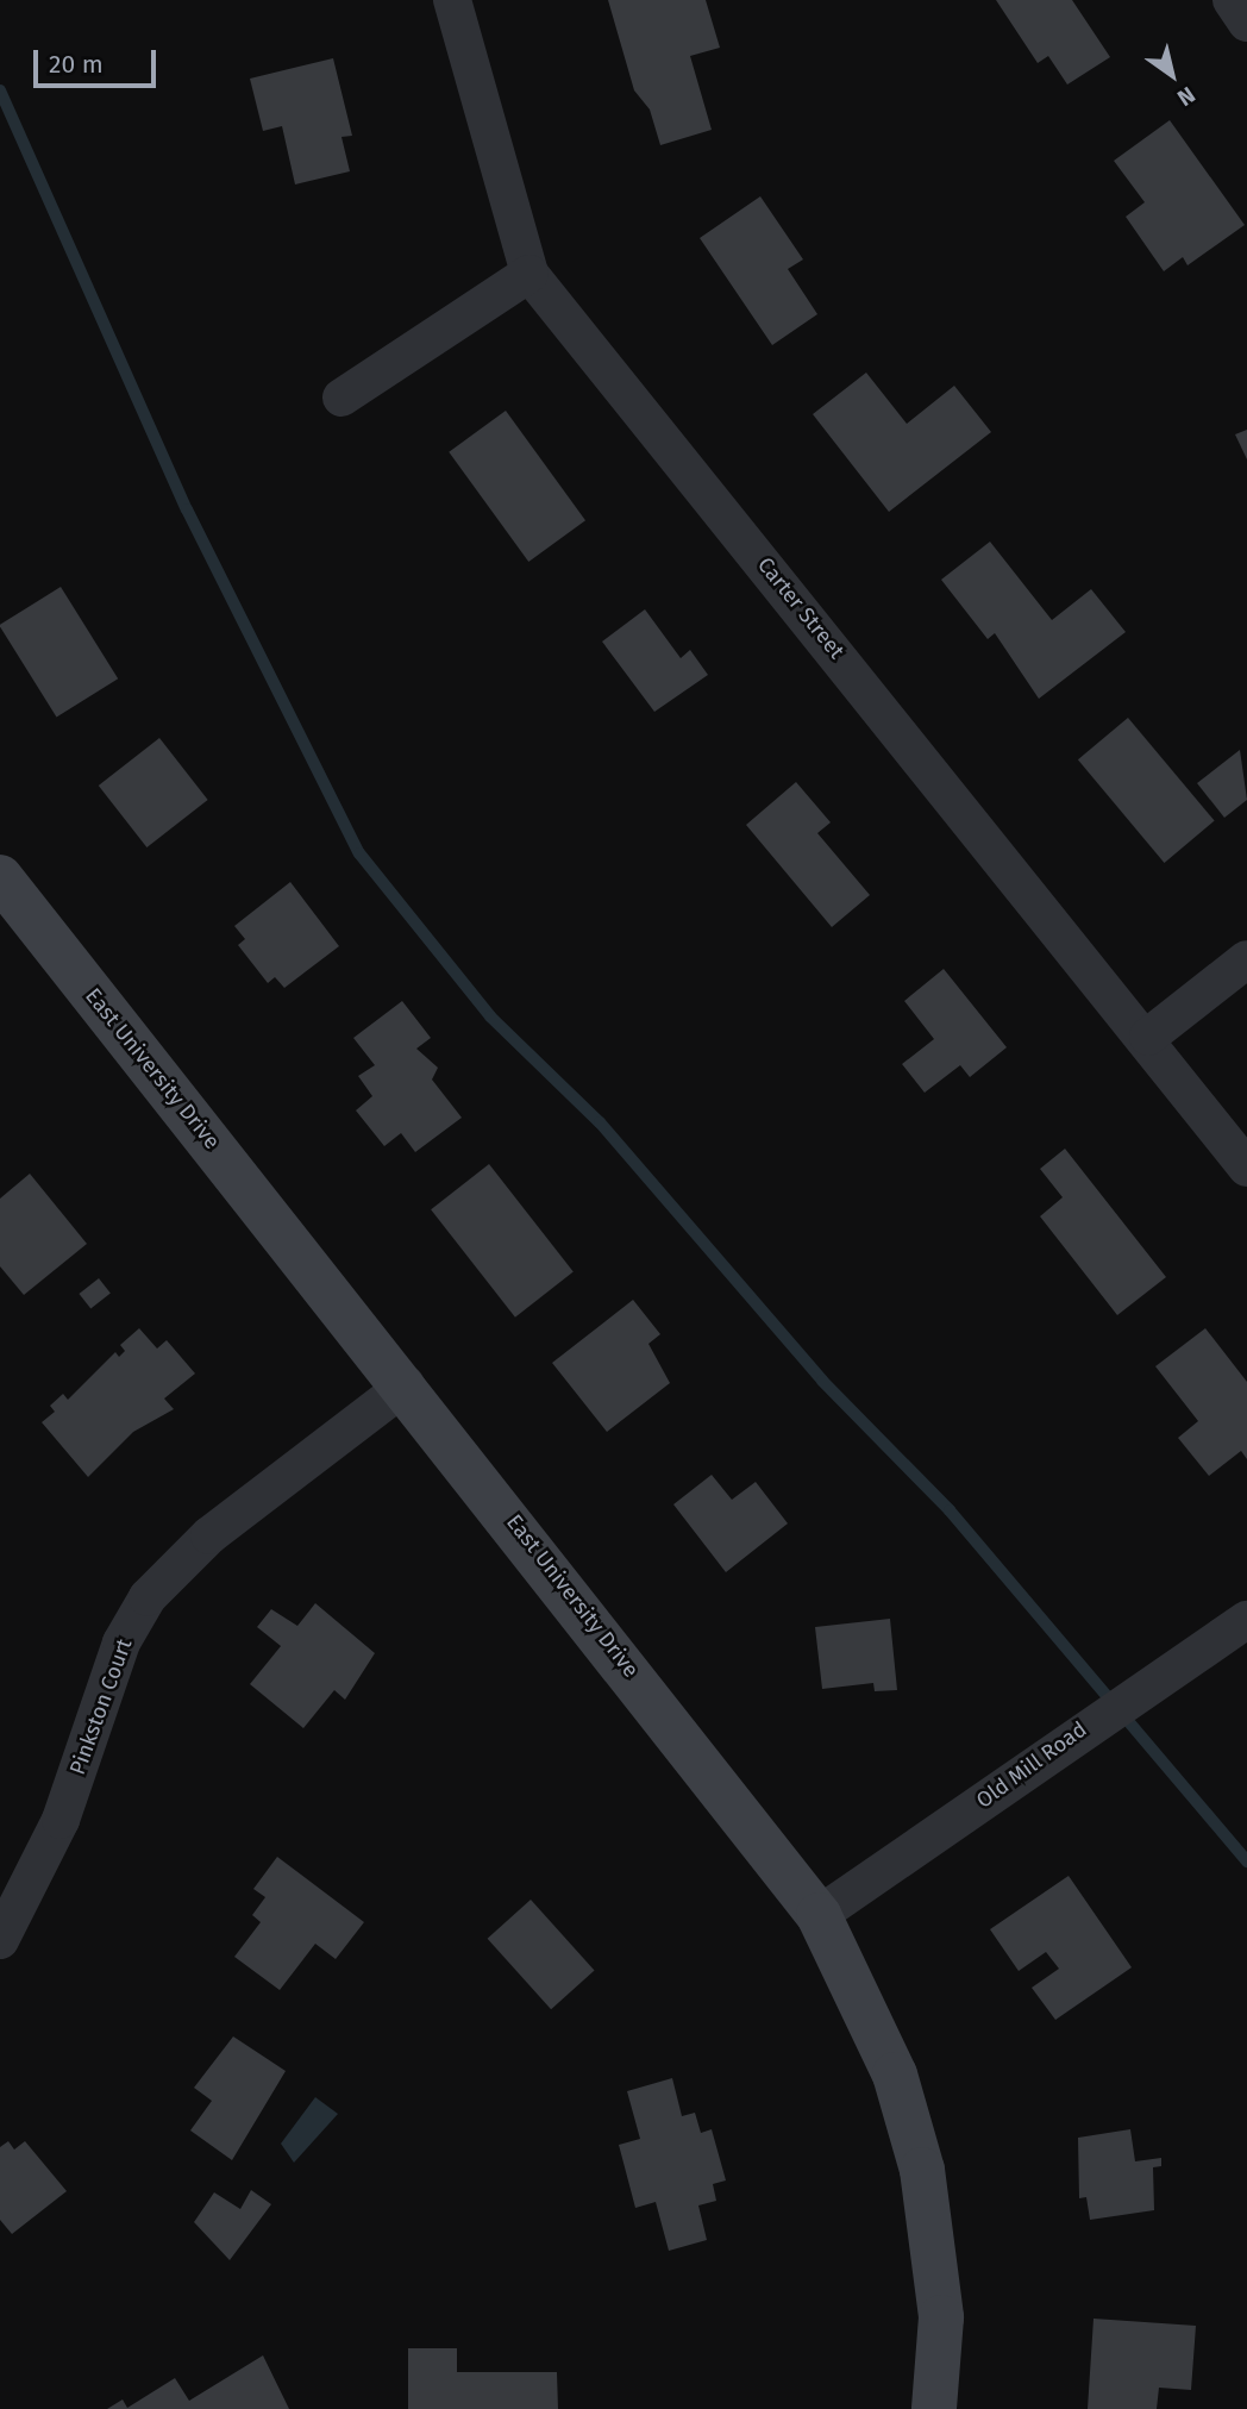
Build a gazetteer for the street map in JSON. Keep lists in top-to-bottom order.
{
  "streets": {
    "main road": ["East University Drive"],
    "street": ["Carter Street", "Pinkston Court", "Old Mill Road"]
  },
  "crossings": [
    ["East University Drive", "Pinkston Court"],
    ["East University Drive", "Old Mill Road"]
  ],
  "scale_bar": "20 m",
  "north": "bottom right"
}
